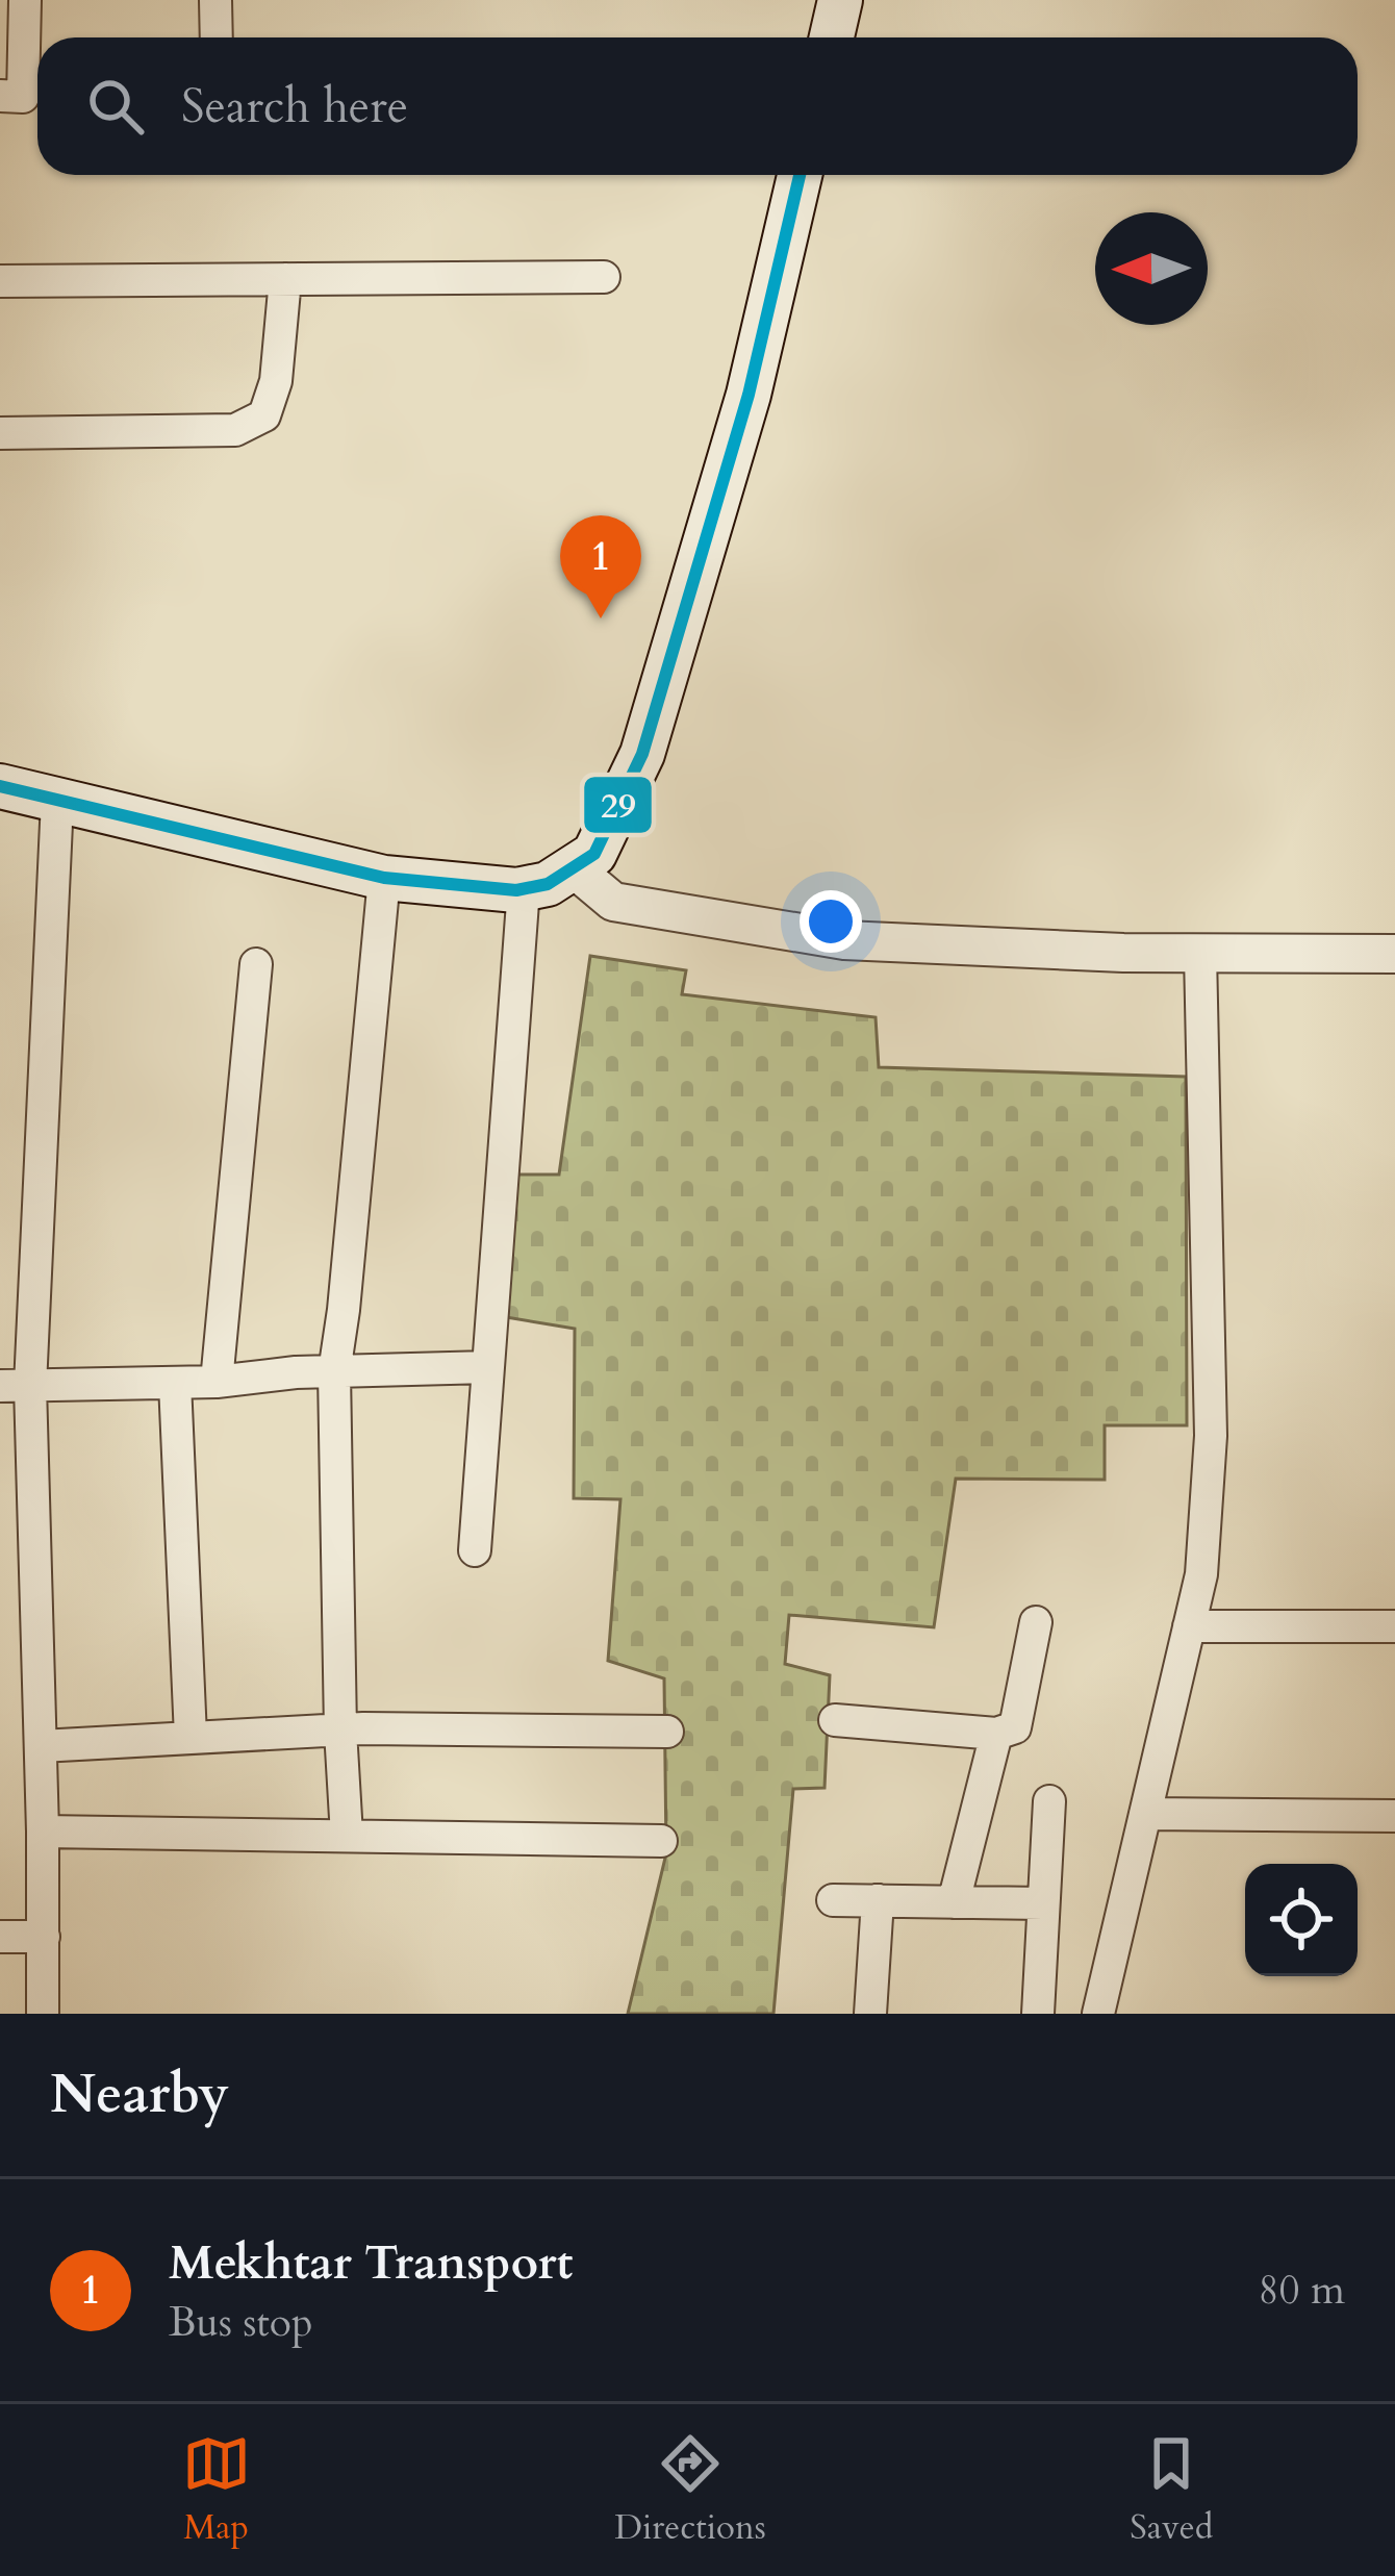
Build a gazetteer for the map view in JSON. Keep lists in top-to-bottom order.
{
  "lines": ["transit line 29"],
  "north": "left",
  "page": {
    "search": "Search here",
    "pins": "1",
    "heading": "Nearby",
    "list": [
      {
        "mark": "1",
        "name": "Mekhtar Transport",
        "note": "Bus stop",
        "value": "80 m"
      }
    ],
    "nav": ["Map", "Directions", "Saved"]
  }
}
